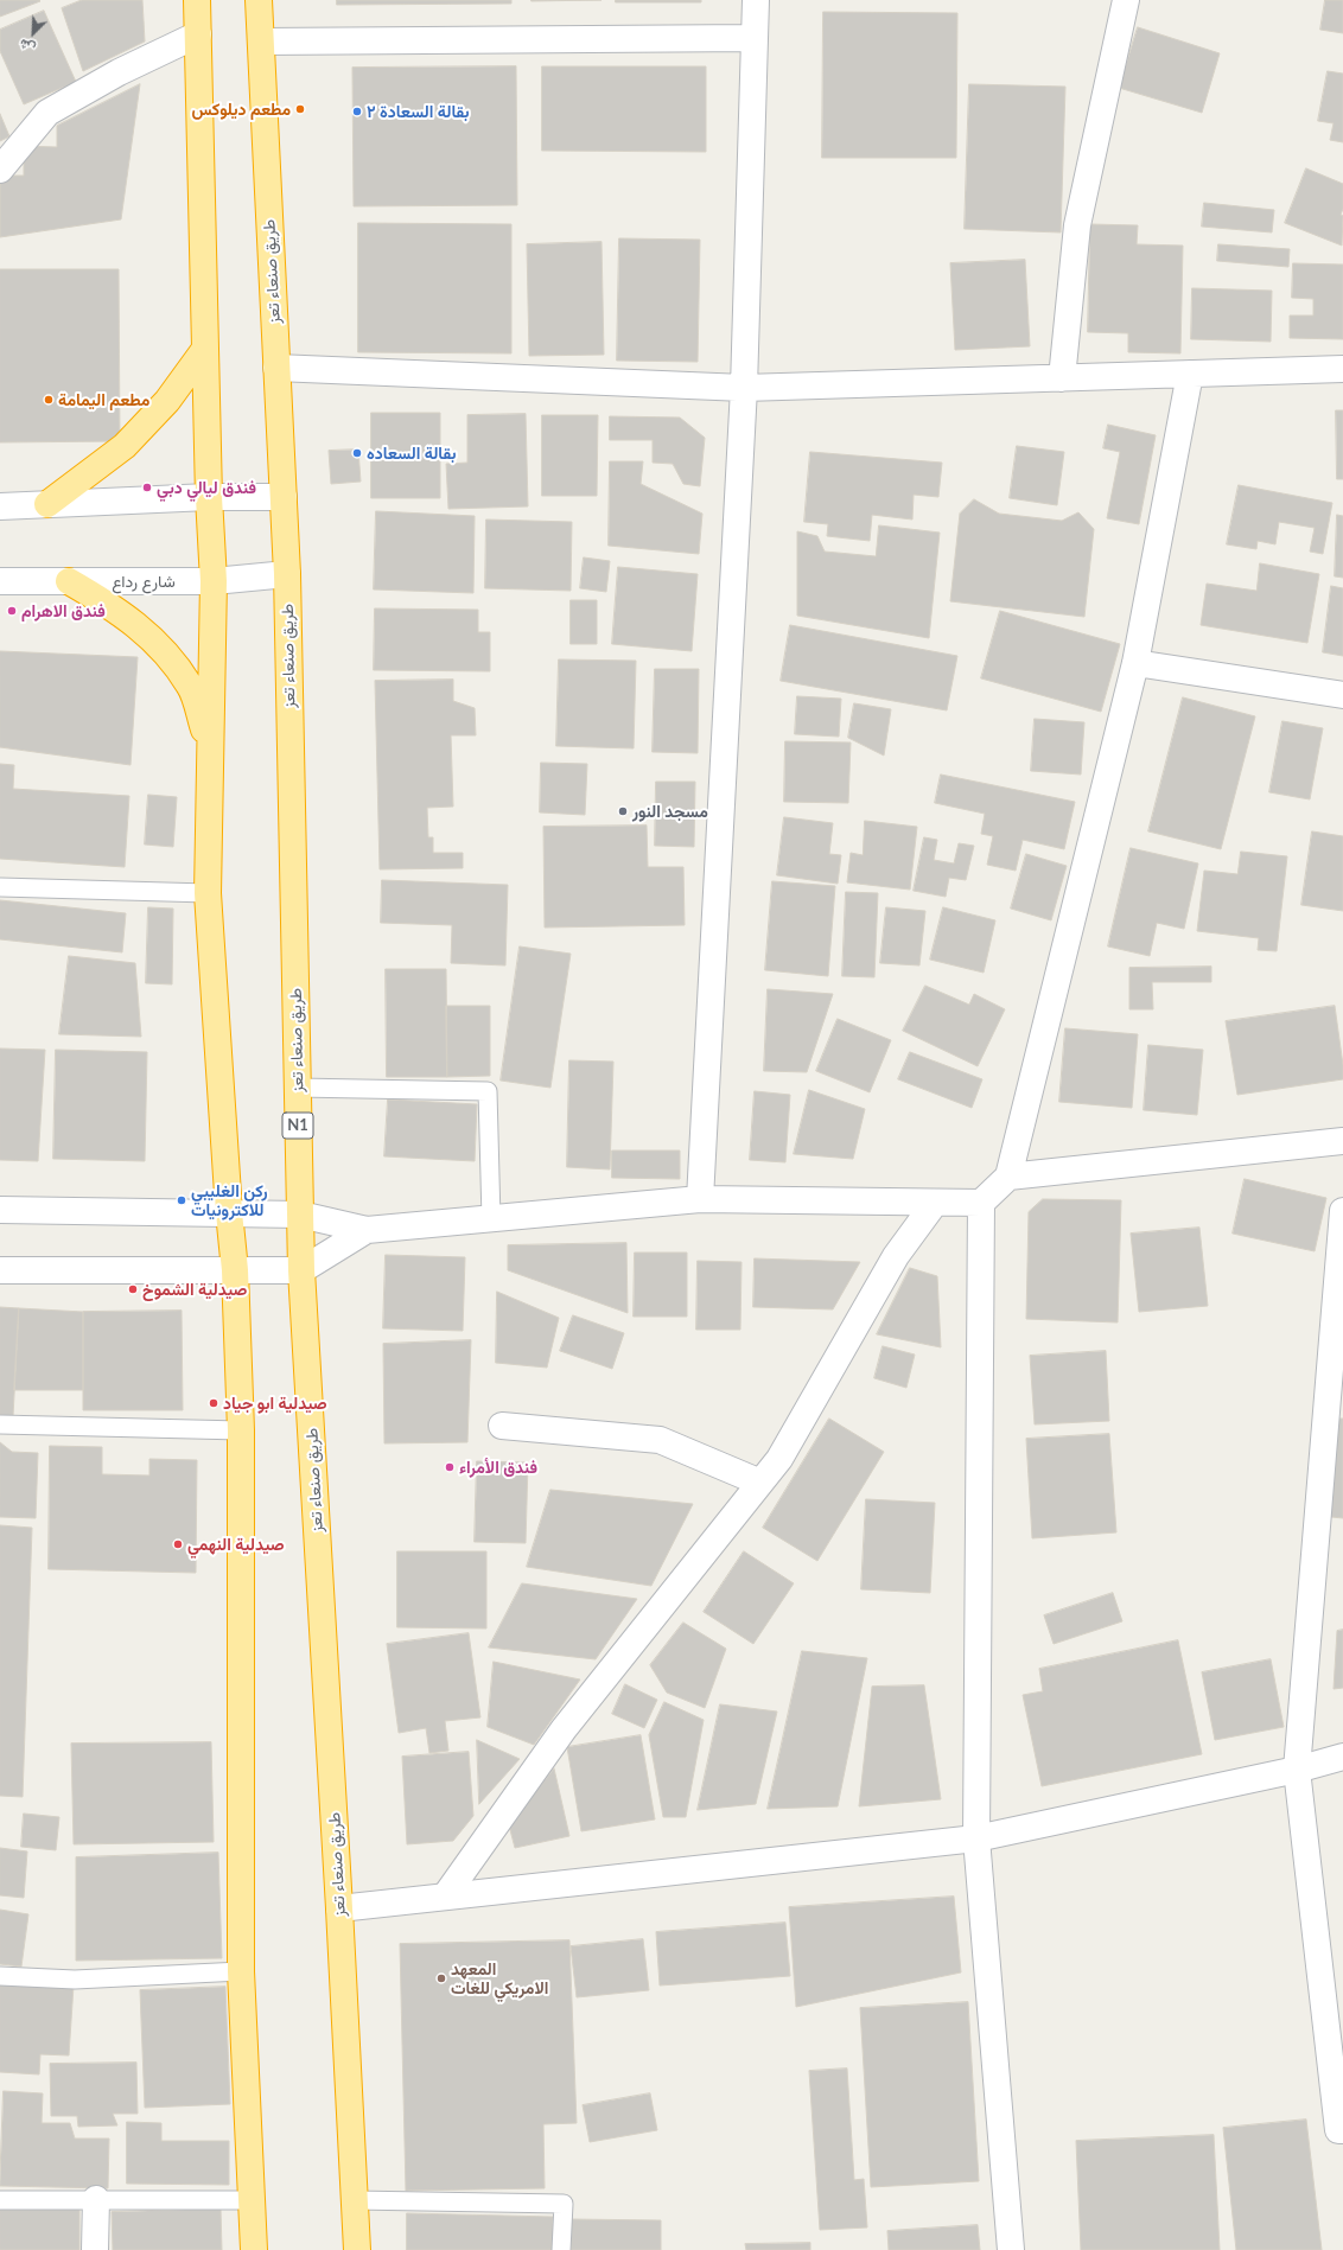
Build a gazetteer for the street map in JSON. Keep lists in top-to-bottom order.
{
  "streets": {
    "highway": ["طريق صنعاء تعز", "N1"],
    "street": ["شارع رداع"]
  },
  "crossings": [
    ["طريق صنعاء تعز", "شارع رداع"]
  ],
  "places": [
    "مطعم ديلوكس",
    "بقالة السعادة ٢",
    "مطعم اليمامة",
    "بقالة السعاده",
    "فندق ليالي دبي",
    "فندق الاهرام",
    "مسجد النور",
    "ركن الغليبي للاكترونيات",
    "صيدلية الشموخ",
    "صيدلية ابو جياد",
    "فندق الأمراء",
    "صيدلية النهمي",
    "المعهد الامريكي للغات"
  ],
  "north": "bottom left"
}
